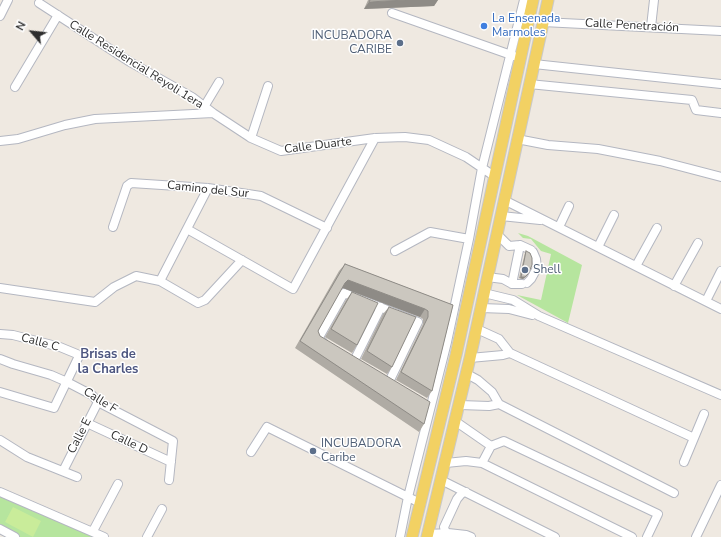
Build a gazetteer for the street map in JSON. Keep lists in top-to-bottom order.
{
  "streets": {
    "street": [
      "Calle Penetración",
      "Calle Residencial Reyoli 1era",
      "Calle Duarte",
      "Camino del Sur",
      "Calle C",
      "Calle F",
      "Calle E",
      "Calle D"
    ]
  },
  "crossings": [
    ["Calle Residencial Reyoli 1era", "Calle Duarte"],
    ["Calle C", "Calle F"],
    ["Calle F", "Calle E"],
    ["Calle F", "Calle D"],
    ["Calle E", "Calle D"]
  ],
  "districts": ["Brisas de la Charles"],
  "places": [
    "La Ensenada Marmoles",
    "INCUBADORA CARIBE",
    "Shell",
    "INCUBADORA Caribe"
  ],
  "north": "top left"
}
